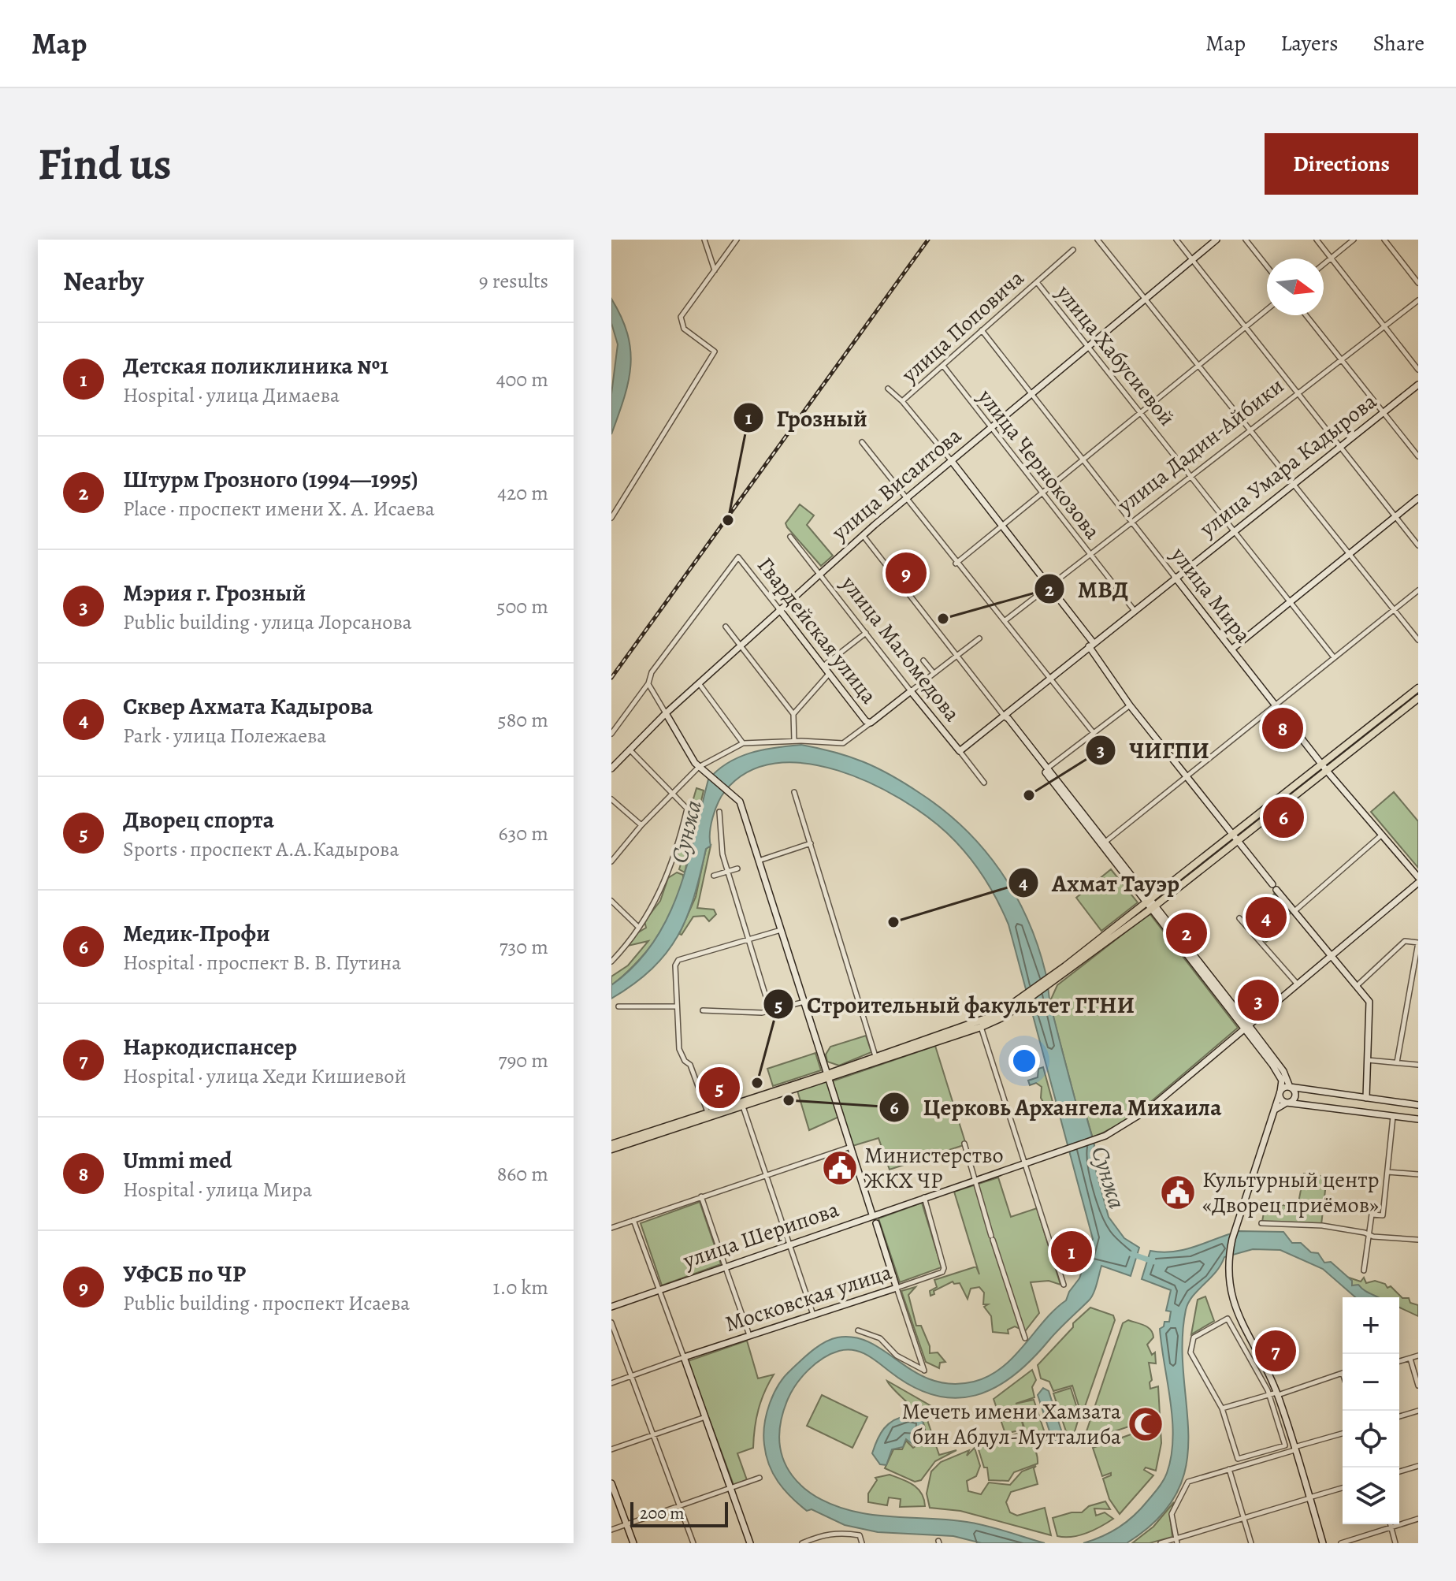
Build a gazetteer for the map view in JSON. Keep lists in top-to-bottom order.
{
  "streets": {
    "main road": [
      "улица Умара Кадырова",
      "улица Висаитова",
      "улица Мира",
      "Гвардейская улица",
      "улица Магомедова",
      "улица Шерипова",
      "Московская улица"
    ],
    "street": [
      "улица Поповича",
      "улица Хабусиевой",
      "улица Дадин-Айбики",
      "улица Чернокозова"
    ]
  },
  "crossings": [
    ["улица Поповича", "улица Хабусиевой"],
    ["улица Поповича", "улица Чернокозова"],
    ["улица Поповича", "улица Мира"],
    ["улица Хабусиевой", "улица Дадин-Айбики"],
    ["улица Хабусиевой", "улица Умара Кадырова"],
    ["улица Хабусиевой", "улица Висаитова"],
    ["улица Дадин-Айбики", "улица Чернокозова"],
    ["улица Дадин-Айбики", "улица Мира"],
    ["улица Чернокозова", "улица Умара Кадырова"],
    ["улица Чернокозова", "улица Висаитова"],
    ["улица Умара Кадырова", "улица Мира"],
    ["улица Умара Кадырова", "улица Магомедова"],
    ["улица Висаитова", "улица Мира"],
    ["улица Висаитова", "Гвардейская улица"],
    ["улица Висаитова", "улица Магомедова"],
    ["улица Шерипова", "Московская улица"]
  ],
  "water": ["Сунжа"],
  "places": {
    "other": [
      "Грозный",
      "МВД",
      "ЧИГПИ",
      "Ахмат Тауэр",
      "Строительный факультет ГГНИ",
      "Церковь Архангела Михаила"
    ],
    "public building": ["Министерство ЖКХ ЧР", "Культурный центр «Дворец приёмов»"],
    "mosque": ["Мечеть имени Хамзата бин Абдул-Мутталиба"]
  },
  "scale_bar": "200 m",
  "north": "right",
  "page": {
    "header": "Map",
    "nav": ["Map", "Layers", "Share"],
    "buttons": "Directions",
    "title": "Find us",
    "heading": ["Nearby", "9 results"],
    "list": [
      {
        "mark": "1",
        "name": "Детская поликлиника №1",
        "note": "Hospital · улица Димаева",
        "value": "400 m"
      },
      {
        "mark": "2",
        "name": "Штурм Грозного (1994—1995)",
        "note": "Place · проспект имени Х. А. Исаева",
        "value": "420 m"
      },
      {
        "mark": "3",
        "name": "Мэрия г. Грозный",
        "note": "Public building · улица Лорсанова",
        "value": "500 m"
      },
      {
        "mark": "4",
        "name": "Сквер Ахмата Кадырова",
        "note": "Park · улица Полежаева",
        "value": "580 m"
      },
      {
        "mark": "5",
        "name": "Дворец спорта",
        "note": "Sports · проспект А.А.Кадырова",
        "value": "630 m"
      },
      {
        "mark": "6",
        "name": "Медик-Профи",
        "note": "Hospital · проспект В. В. Путина",
        "value": "730 m"
      },
      {
        "mark": "7",
        "name": "Наркодиспансер",
        "note": "Hospital · улица Хеди Кишиевой",
        "value": "790 m"
      },
      {
        "mark": "8",
        "name": "Ummi med",
        "note": "Hospital · улица Мира",
        "value": "860 m"
      },
      {
        "mark": "9",
        "name": "УФСБ по ЧР",
        "note": "Public building · проспект Исаева",
        "value": "1.0 km"
      }
    ],
    "pins": [
      "9",
      "8",
      "6",
      "4",
      "2",
      "3",
      "5",
      "1",
      "7"
    ],
    "map_buttons": ["+", "−"],
    "scale": "200 m"
  }
}
